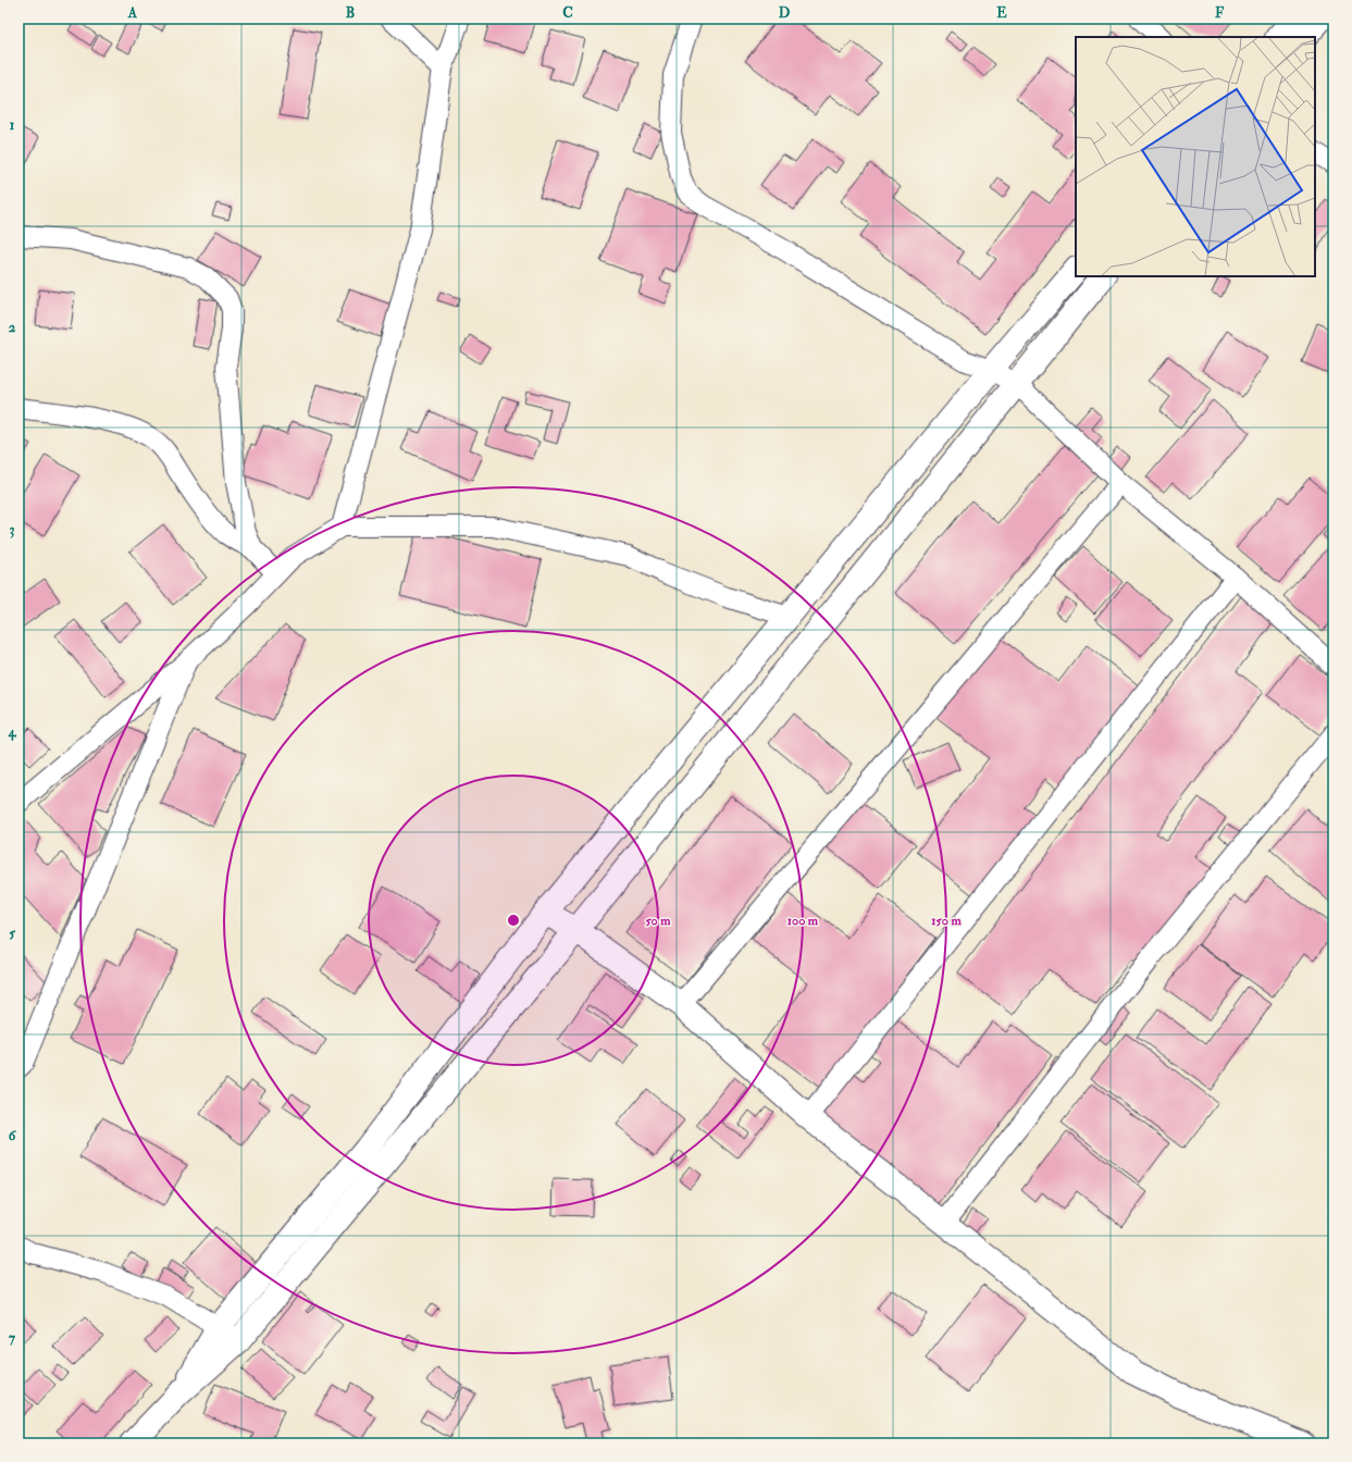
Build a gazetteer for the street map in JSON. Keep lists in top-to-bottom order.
{
  "grid": {
    "columns": [
      "A",
      "B",
      "C",
      "D",
      "E",
      "F"
    ],
    "rows": [
      "1",
      "2",
      "3",
      "4",
      "5",
      "6",
      "7"
    ]
  },
  "rings": ["50 m", "100 m", "150 m"]
}
